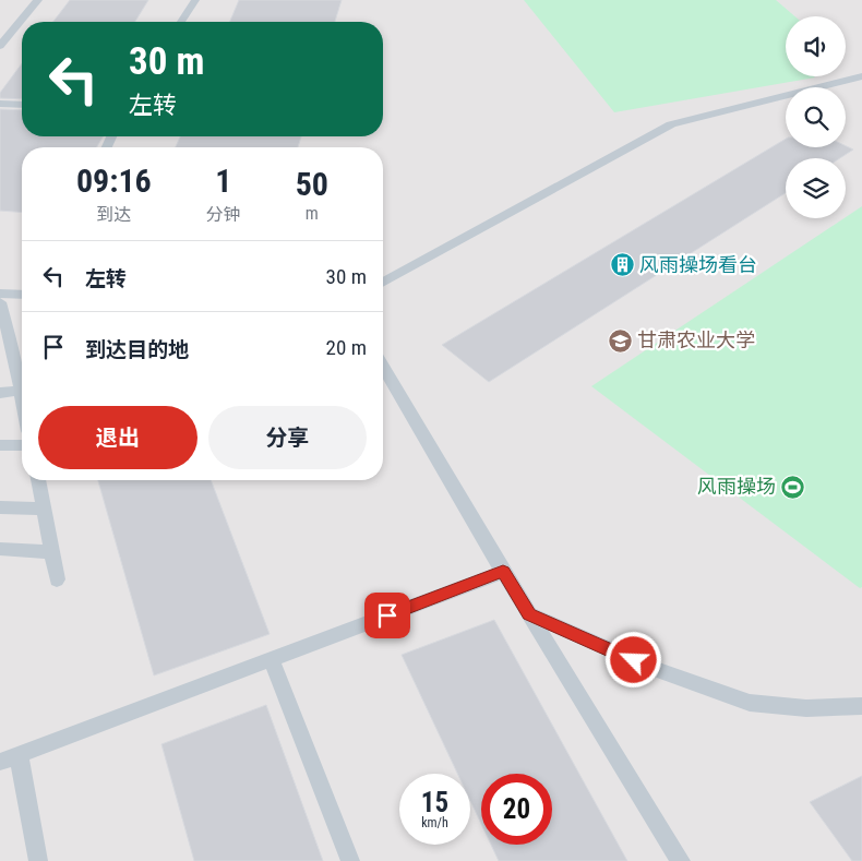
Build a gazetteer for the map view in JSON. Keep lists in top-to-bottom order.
{
  "places": {
    "building": ["风雨操场看台"],
    "school or university": ["甘肃农业大学"],
    "sports": ["风雨操场"]
  },
  "page": {
    "turn": ["30 m", "左转"],
    "eta": [
      "09:16",
      "到达",
      "1",
      "分钟",
      "50",
      "m"
    ],
    "list": [
      {
        "name": "左转",
        "value": "30 m"
      },
      {
        "name": "到达目的地",
        "value": "20 m"
      }
    ],
    "buttons": ["退出", "分享"],
    "speed": "15 km/h",
    "limit": "20"
  }
}
